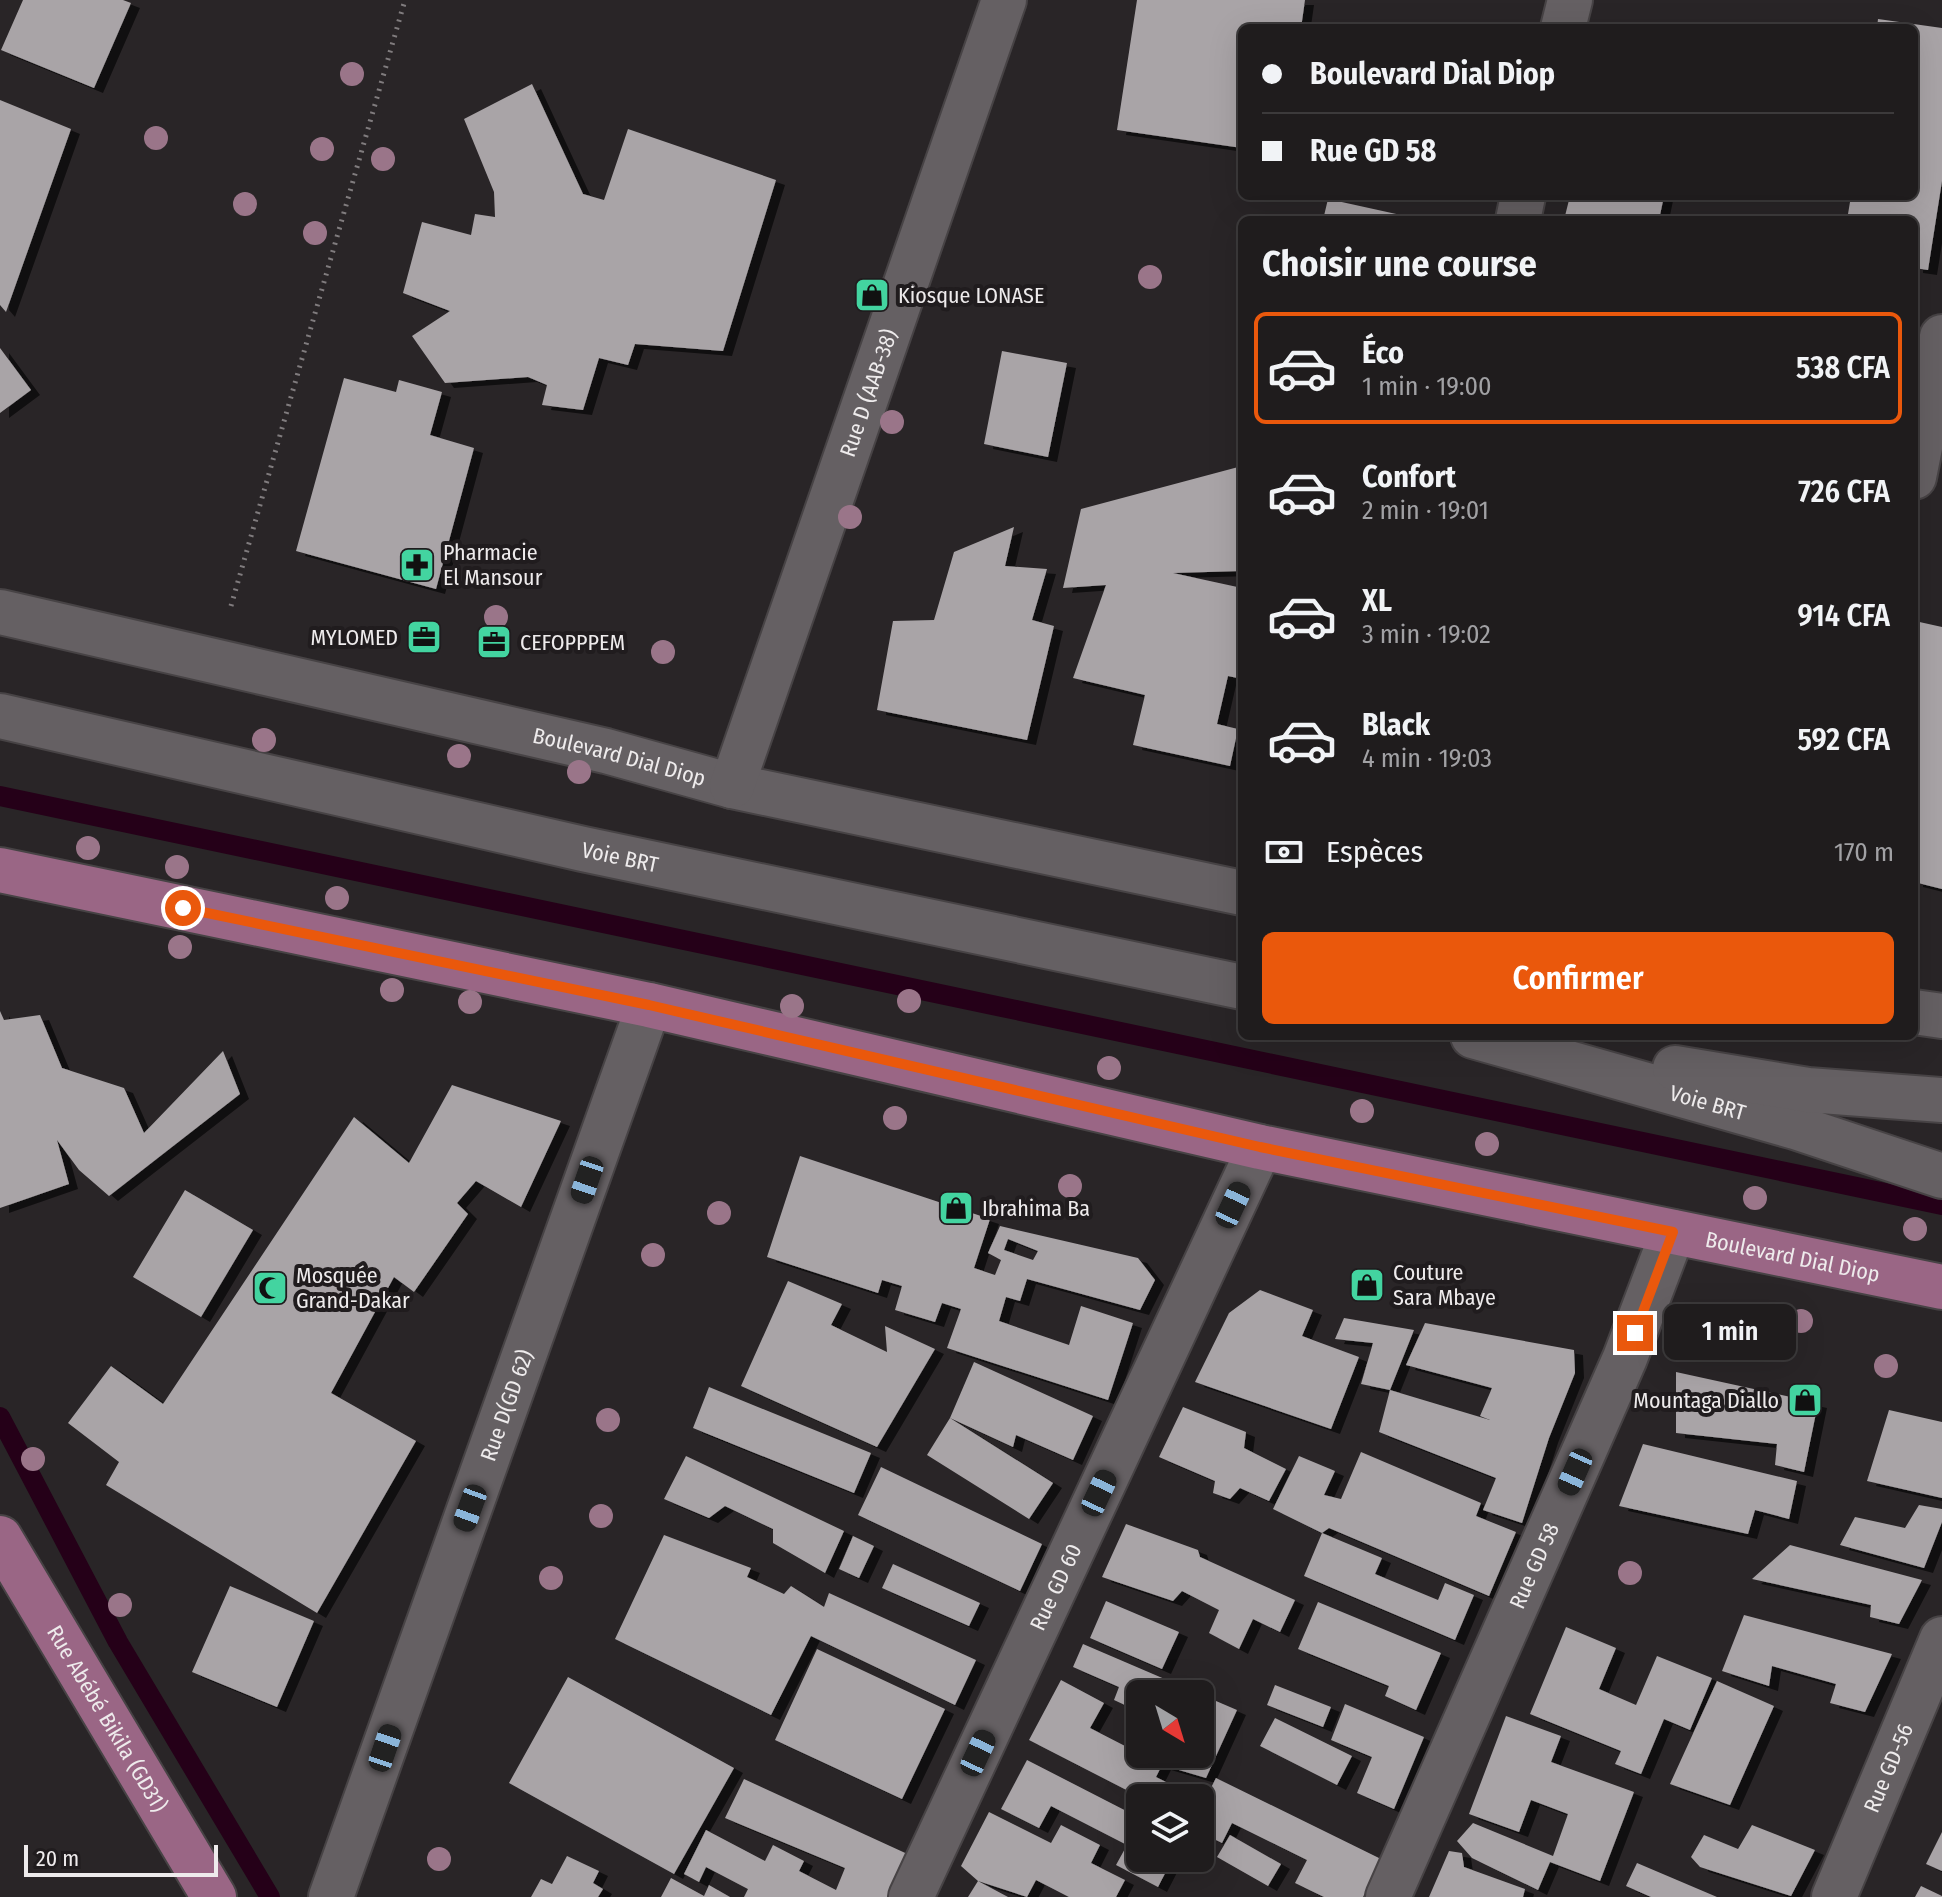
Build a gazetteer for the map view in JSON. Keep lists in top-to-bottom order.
{
  "streets": {
    "main road": ["Boulevard Dial Diop", "Rue Abébé Bikila (GD31)"],
    "street": [
      "Rue D (AAB-38)",
      "Voie BRT",
      "Rue D(GD 62)",
      "Rue GD 58",
      "Rue GD 60",
      "Rue GD-56"
    ]
  },
  "crossings": [
    ["Rue D (AAB-38)", "Boulevard Dial Diop"],
    ["Boulevard Dial Diop", "Rue D(GD 62)"],
    ["Boulevard Dial Diop", "Rue GD 58"],
    ["Boulevard Dial Diop", "Rue GD 60"]
  ],
  "places": {
    "shop": [
      "Kiosque LONASE",
      "Ibrahima Ba",
      "Couture Sara Mbaye",
      "Mountaga Diallo"
    ],
    "pharmacy": ["Pharmacie El Mansour"],
    "office": ["MYLOMED", "CEFOPPPEM"],
    "mosque": ["Mosquée Grand-Dakar"]
  },
  "scale_bar": "20 m",
  "north": "bottom right",
  "page": {
    "banner": ["Boulevard Dial Diop", "Rue GD 58"],
    "heading": "Choisir une course",
    "list": [
      {
        "name": "Éco",
        "note": "1 min · 19:00",
        "value": "538 CFA"
      },
      {
        "name": "Confort",
        "note": "2 min · 19:01",
        "value": "726 CFA"
      },
      {
        "name": "XL",
        "note": "3 min · 19:02",
        "value": "914 CFA"
      },
      {
        "name": "Black",
        "note": "4 min · 19:03",
        "value": "592 CFA"
      }
    ],
    "pay": ["Espèces", "170 m"],
    "buttons": "Confirmer",
    "bubble": "1 min",
    "scale": "20 m"
  }
}
